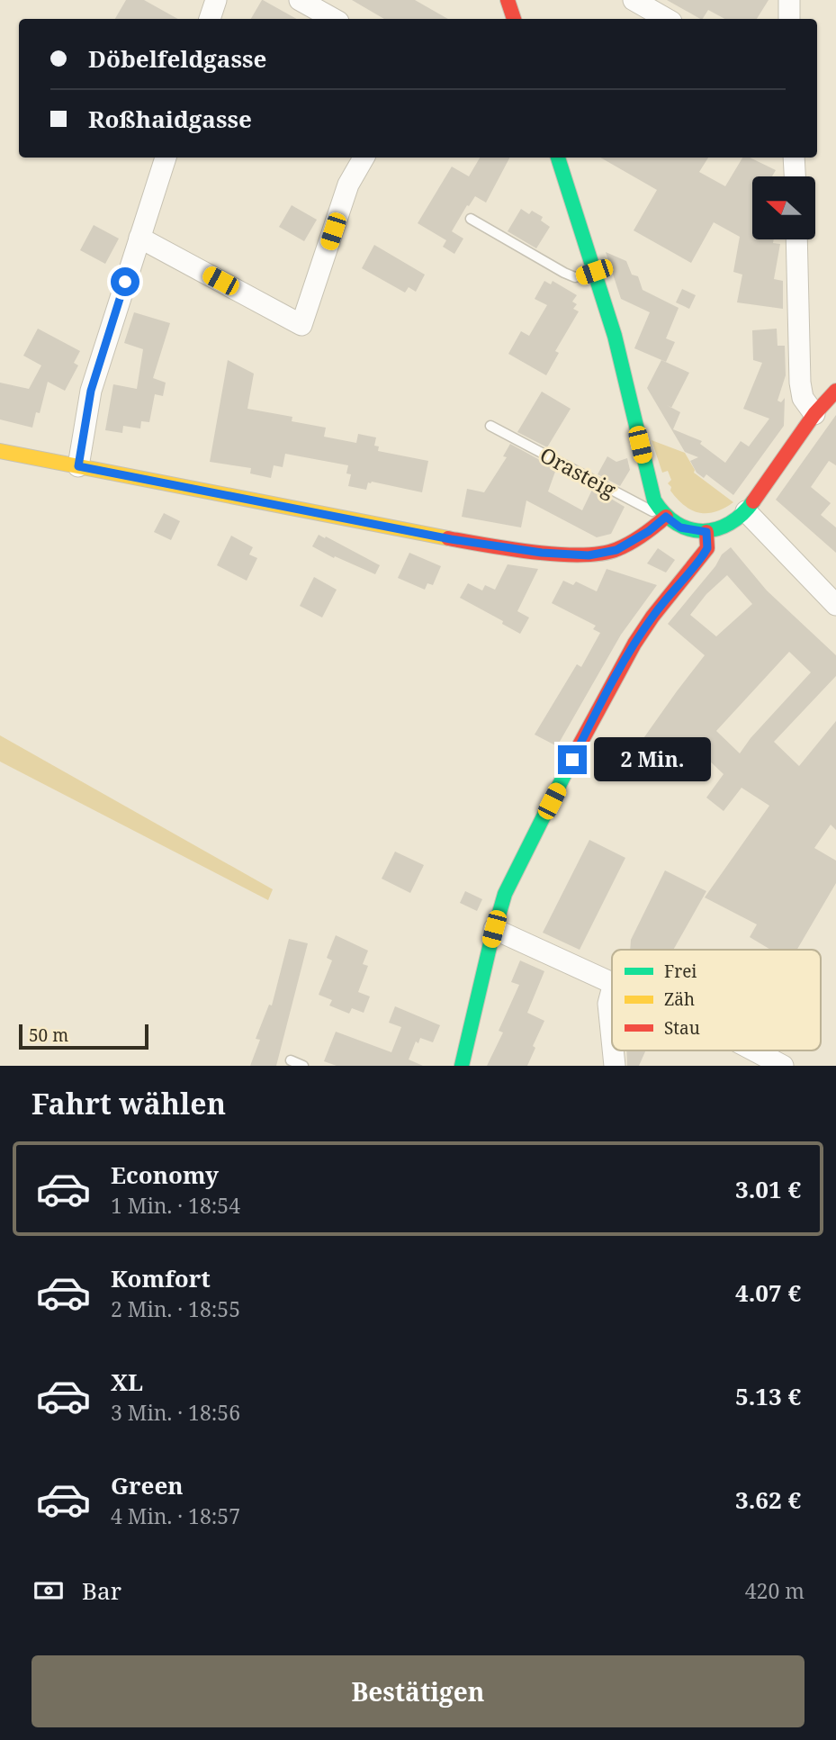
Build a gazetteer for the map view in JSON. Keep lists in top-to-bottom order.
{
  "streets": {
    "lane": ["Orasteig"]
  },
  "legend": ["Frei", "Zäh", "Stau"],
  "scale_bar": "50 m",
  "north": "left",
  "page": {
    "banner": ["Döbelfeldgasse", "Roßhaidgasse"],
    "bubble": "2 Min.",
    "scale": "50 m",
    "heading": "Fahrt wählen",
    "list": [
      {
        "name": "Economy",
        "note": "1 Min. · 18:54",
        "value": "3.01 €"
      },
      {
        "name": "Komfort",
        "note": "2 Min. · 18:55",
        "value": "4.07 €"
      },
      {
        "name": "XL",
        "note": "3 Min. · 18:56",
        "value": "5.13 €"
      },
      {
        "name": "Green",
        "note": "4 Min. · 18:57",
        "value": "3.62 €"
      }
    ],
    "pay": ["Bar", "420 m"],
    "buttons": "Bestätigen"
  }
}
